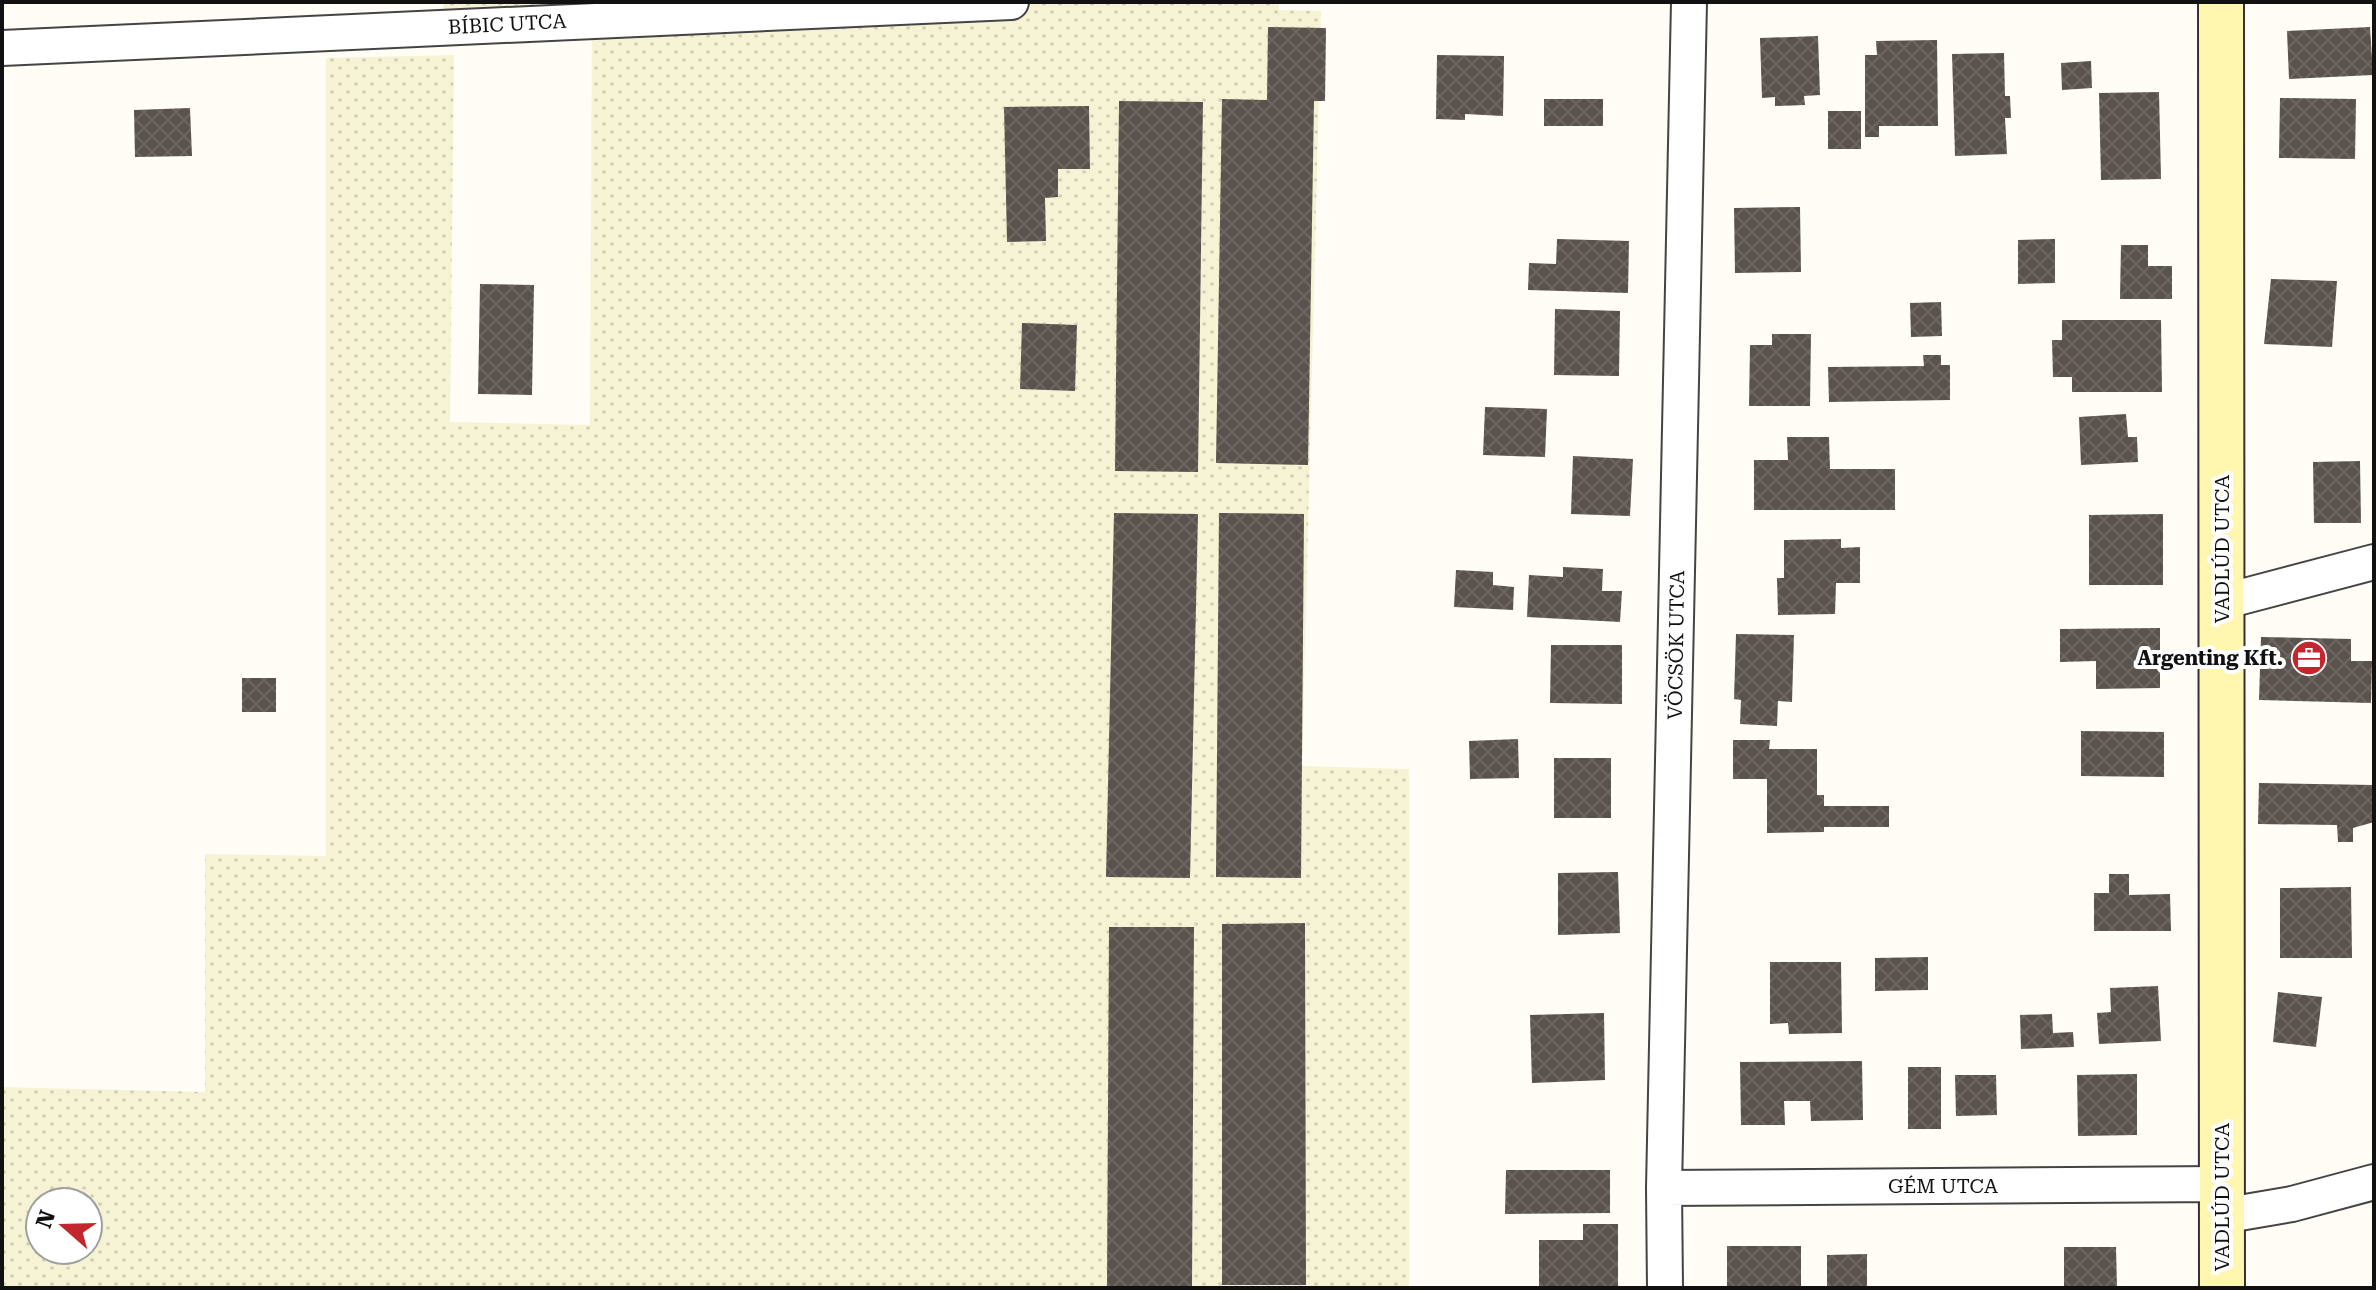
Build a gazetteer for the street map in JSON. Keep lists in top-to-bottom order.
{
  "streets": {
    "street": [
      "BÍBIC UTCA",
      "VADLÚD UTCA",
      "VÖCSÖK UTCA",
      "GÉM UTCA"
    ]
  },
  "crossings": [
    ["VADLÚD UTCA", "GÉM UTCA"],
    ["VÖCSÖK UTCA", "GÉM UTCA"]
  ],
  "places": {
    "office": ["Argenting Kft."]
  },
  "north": "left"
}
